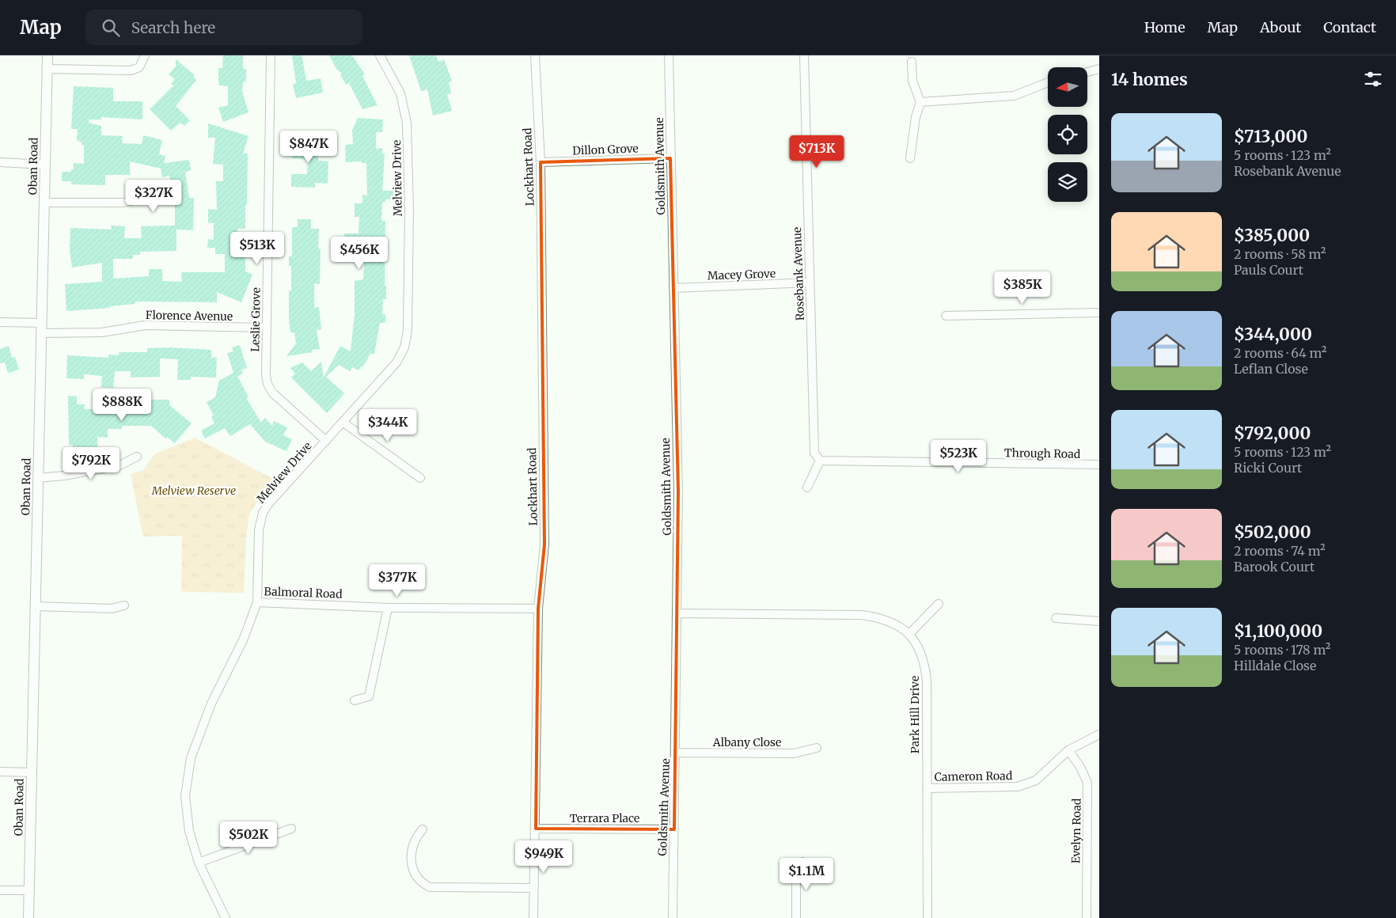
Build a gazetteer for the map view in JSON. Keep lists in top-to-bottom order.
{
  "streets": {
    "street": [
      "Dillon Grove",
      "Oban Road",
      "Goldsmith Avenue",
      "Lockhart Road",
      "Melview Drive",
      "Rosebank Avenue",
      "Macey Grove",
      "Florence Avenue",
      "Leslie Grove",
      "Through Road",
      "Balmoral Road",
      "Park Hill Drive",
      "Albany Close",
      "Cameron Road",
      "Terrara Place",
      "Evelyn Road"
    ]
  },
  "crossings": [
    ["Dillon Grove", "Goldsmith Avenue"],
    ["Dillon Grove", "Lockhart Road"],
    ["Oban Road", "Florence Avenue"],
    ["Goldsmith Avenue", "Macey Grove"],
    ["Goldsmith Avenue", "Park Hill Drive"],
    ["Goldsmith Avenue", "Albany Close"],
    ["Goldsmith Avenue", "Terrara Place"],
    ["Lockhart Road", "Balmoral Road"],
    ["Lockhart Road", "Terrara Place"],
    ["Melview Drive", "Leslie Grove"],
    ["Melview Drive", "Balmoral Road"],
    ["Rosebank Avenue", "Macey Grove"],
    ["Rosebank Avenue", "Through Road"],
    ["Florence Avenue", "Leslie Grove"],
    ["Park Hill Drive", "Cameron Road"],
    ["Cameron Road", "Evelyn Road"]
  ],
  "parks": ["Melview Reserve"],
  "north": "left",
  "page": {
    "header": "Map",
    "search": "Search here",
    "nav": [
      "Home",
      "Map",
      "About",
      "Contact"
    ],
    "heading": "14 homes",
    "list": [
      {
        "name": "$713,000",
        "note": "5 rooms · 123 m² · Rosebank Avenue"
      },
      {
        "name": "$385,000",
        "note": "2 rooms · 58 m² · Pauls Court"
      },
      {
        "name": "$344,000",
        "note": "2 rooms · 64 m² · Leflan Close"
      },
      {
        "name": "$792,000",
        "note": "5 rooms · 123 m² · Ricki Court"
      },
      {
        "name": "$502,000",
        "note": "2 rooms · 74 m² · Barook Court"
      },
      {
        "name": "$1,100,000",
        "note": "5 rooms · 178 m² · Hilldale Close"
      }
    ],
    "price": [
      "$847K",
      "$713K",
      "$327K",
      "$513K",
      "$456K",
      "$385K",
      "$888K",
      "$344K",
      "$523K",
      "$792K",
      "$377K",
      "$502K",
      "$949K",
      "$1.1M"
    ]
  }
}
